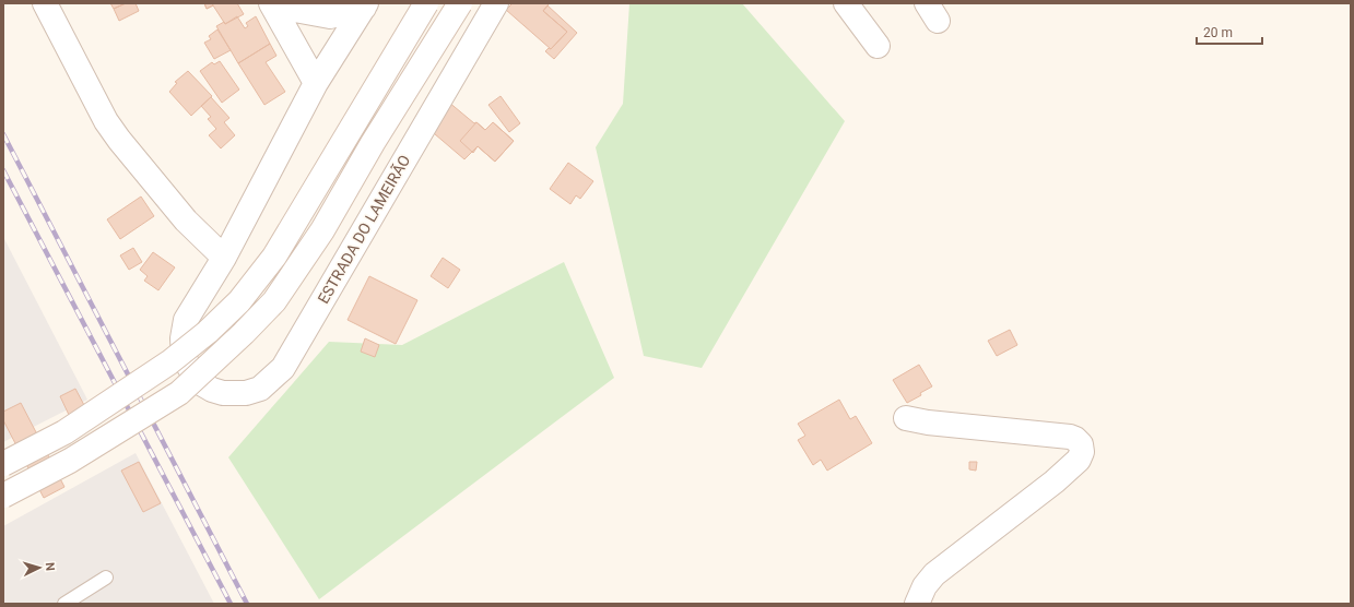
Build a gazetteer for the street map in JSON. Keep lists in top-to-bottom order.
{
  "streets": {
    "street": ["ESTRADA DO LAMEIRÃO"]
  },
  "scale_bar": "20 m",
  "north": "right"
}
